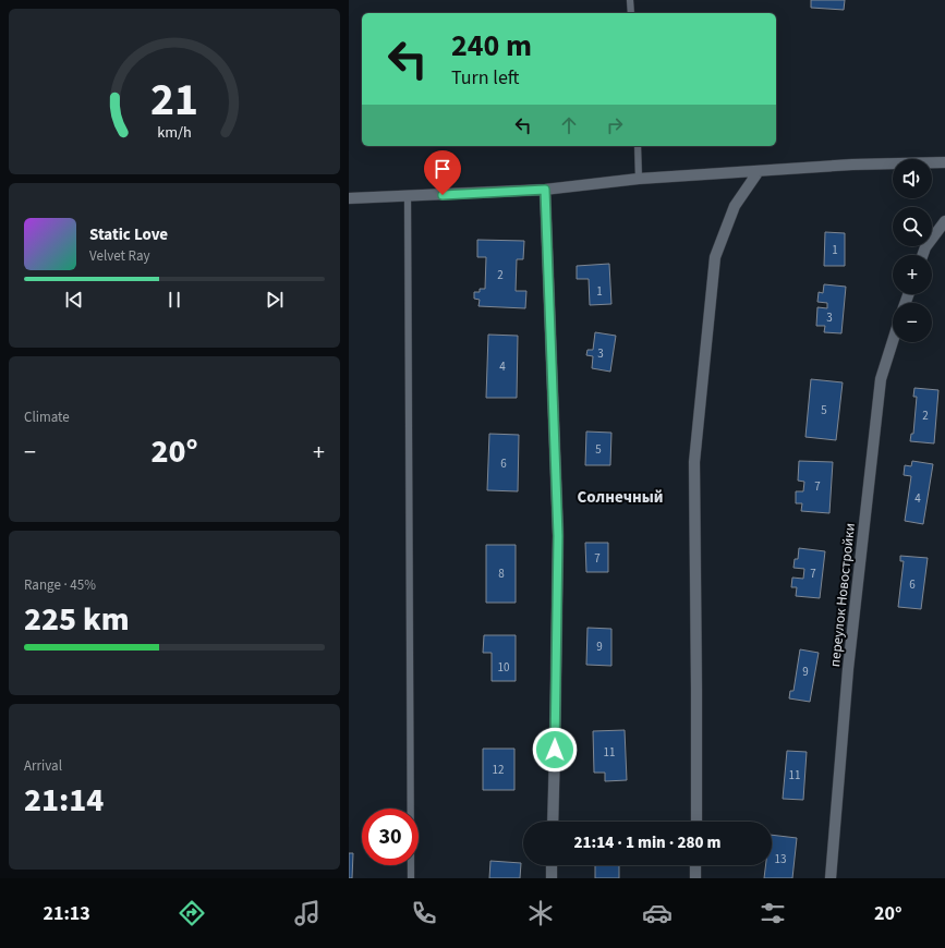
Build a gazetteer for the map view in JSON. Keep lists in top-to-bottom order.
{
  "streets": {
    "street": ["переулок Новостройки"]
  },
  "districts": ["Солнечный"],
  "house_numbers": [
    "1",
    "2",
    "1",
    "3",
    "3",
    "4",
    "5",
    "2",
    "5",
    "6",
    "7",
    "4",
    "7",
    "8",
    "7",
    "6",
    "9",
    "10",
    "9",
    "11",
    "12",
    "11",
    "13"
  ],
  "page": {
    "turn": ["240 m", "Turn left"],
    "map_buttons": ["+", "−"],
    "song": ["Static Love", "Velvet Ray"],
    "tile": [
      "Climate",
      ["Range · 45%", "225 km"],
      ["Arrival", "21:14"]
    ],
    "heat": ["−", "20°", "+"],
    "limit": "30",
    "trip": "21:14 · 1 min · 280 m",
    "tabs": ["21:13", "20°"],
    "gauge": ["21", "km/h"]
  }
}
